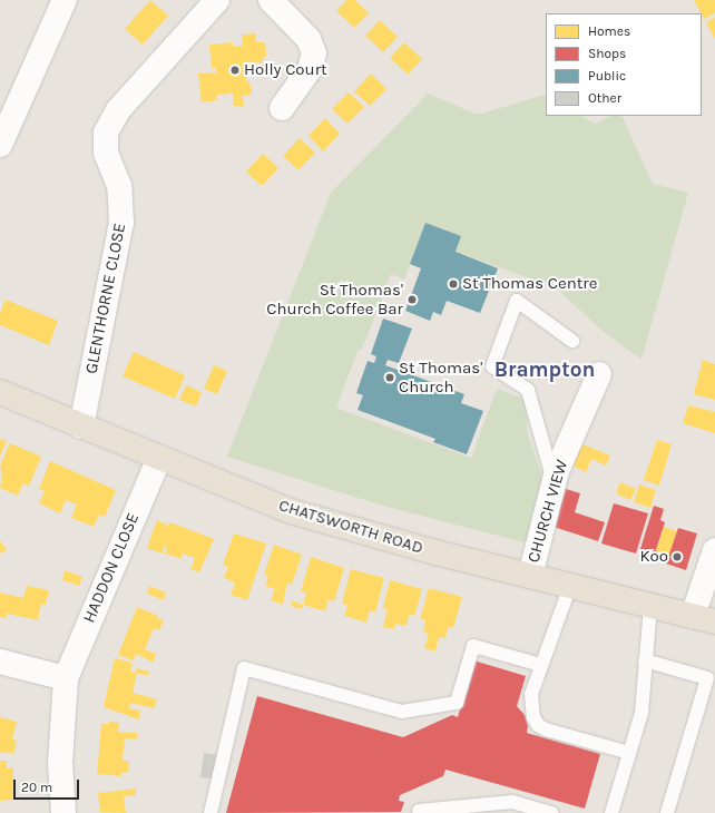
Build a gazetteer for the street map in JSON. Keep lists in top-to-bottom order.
{
  "streets": {
    "highway": ["CHATSWORTH ROAD"],
    "street": ["GLENTHORNE CLOSE", "CHURCH VIEW", "HADDON CLOSE"]
  },
  "crossings": [
    ["GLENTHORNE CLOSE", "CHATSWORTH ROAD"],
    ["CHURCH VIEW", "CHATSWORTH ROAD"],
    ["CHATSWORTH ROAD", "HADDON CLOSE"]
  ],
  "districts": ["Brampton"],
  "places": [
    "Holly Court",
    "St Thomas Centre",
    "St Thomas' Church Coffee Bar",
    "St Thomas' Church",
    "Koo"
  ],
  "legend": [
    "Homes",
    "Shops",
    "Public",
    "Other"
  ],
  "scale_bar": "20 m"
}
